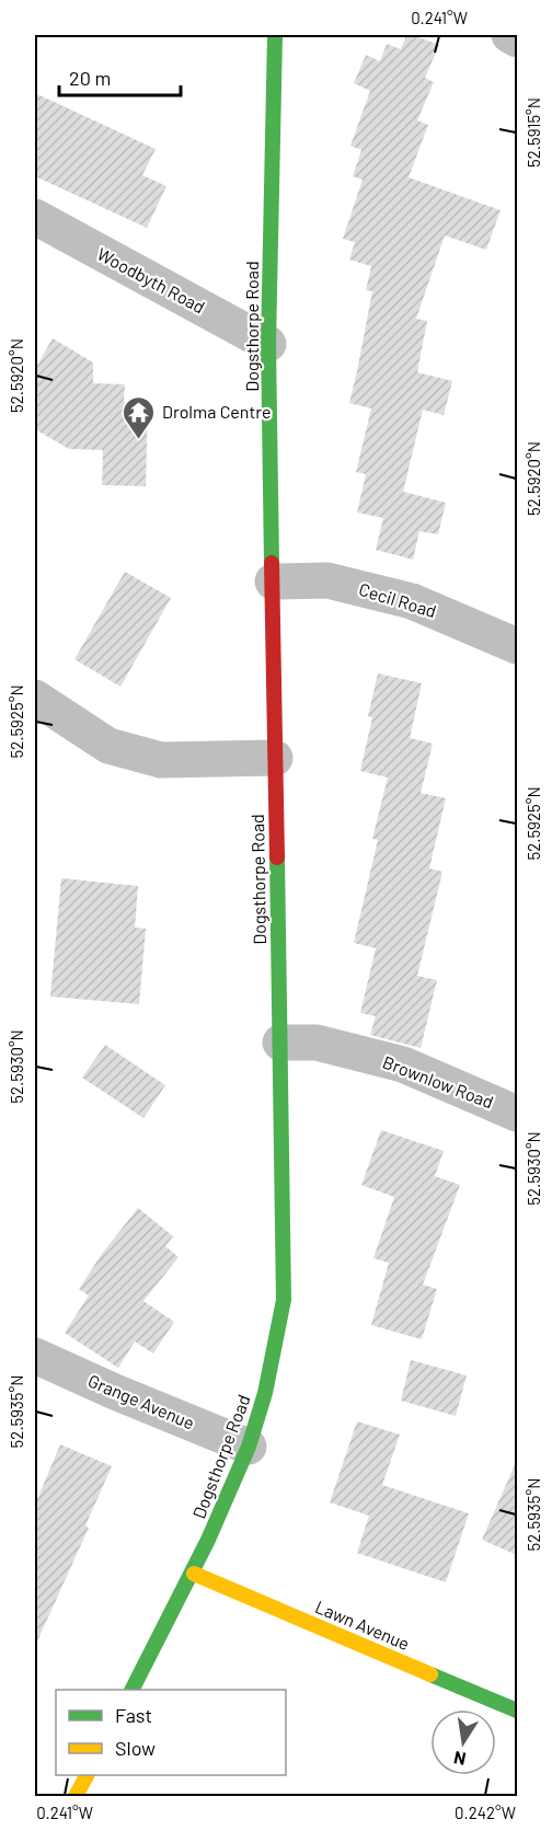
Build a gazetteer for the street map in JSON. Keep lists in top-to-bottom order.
{
  "streets": {
    "street": [
      "Woodbyth Road",
      "Dogsthorpe Road",
      "Cecil Road",
      "Brownlow Road",
      "Grange Avenue",
      "Lawn Avenue"
    ]
  },
  "crossings": [
    ["Woodbyth Road", "Dogsthorpe Road"],
    ["Dogsthorpe Road", "Cecil Road"],
    ["Dogsthorpe Road", "Brownlow Road"],
    ["Dogsthorpe Road", "Grange Avenue"],
    ["Dogsthorpe Road", "Lawn Avenue"]
  ],
  "places": {
    "temple": ["Drolma Centre"]
  },
  "legend": ["Fast", "Slow"],
  "scale_bar": "20 m",
  "north": "bottom",
  "coordinates": [
    "0.241°W",
    "52.5915°N",
    "52.5920°N",
    "52.5925°N",
    "52.5930°N",
    "52.5935°N",
    "0.242°W"
  ]
}
